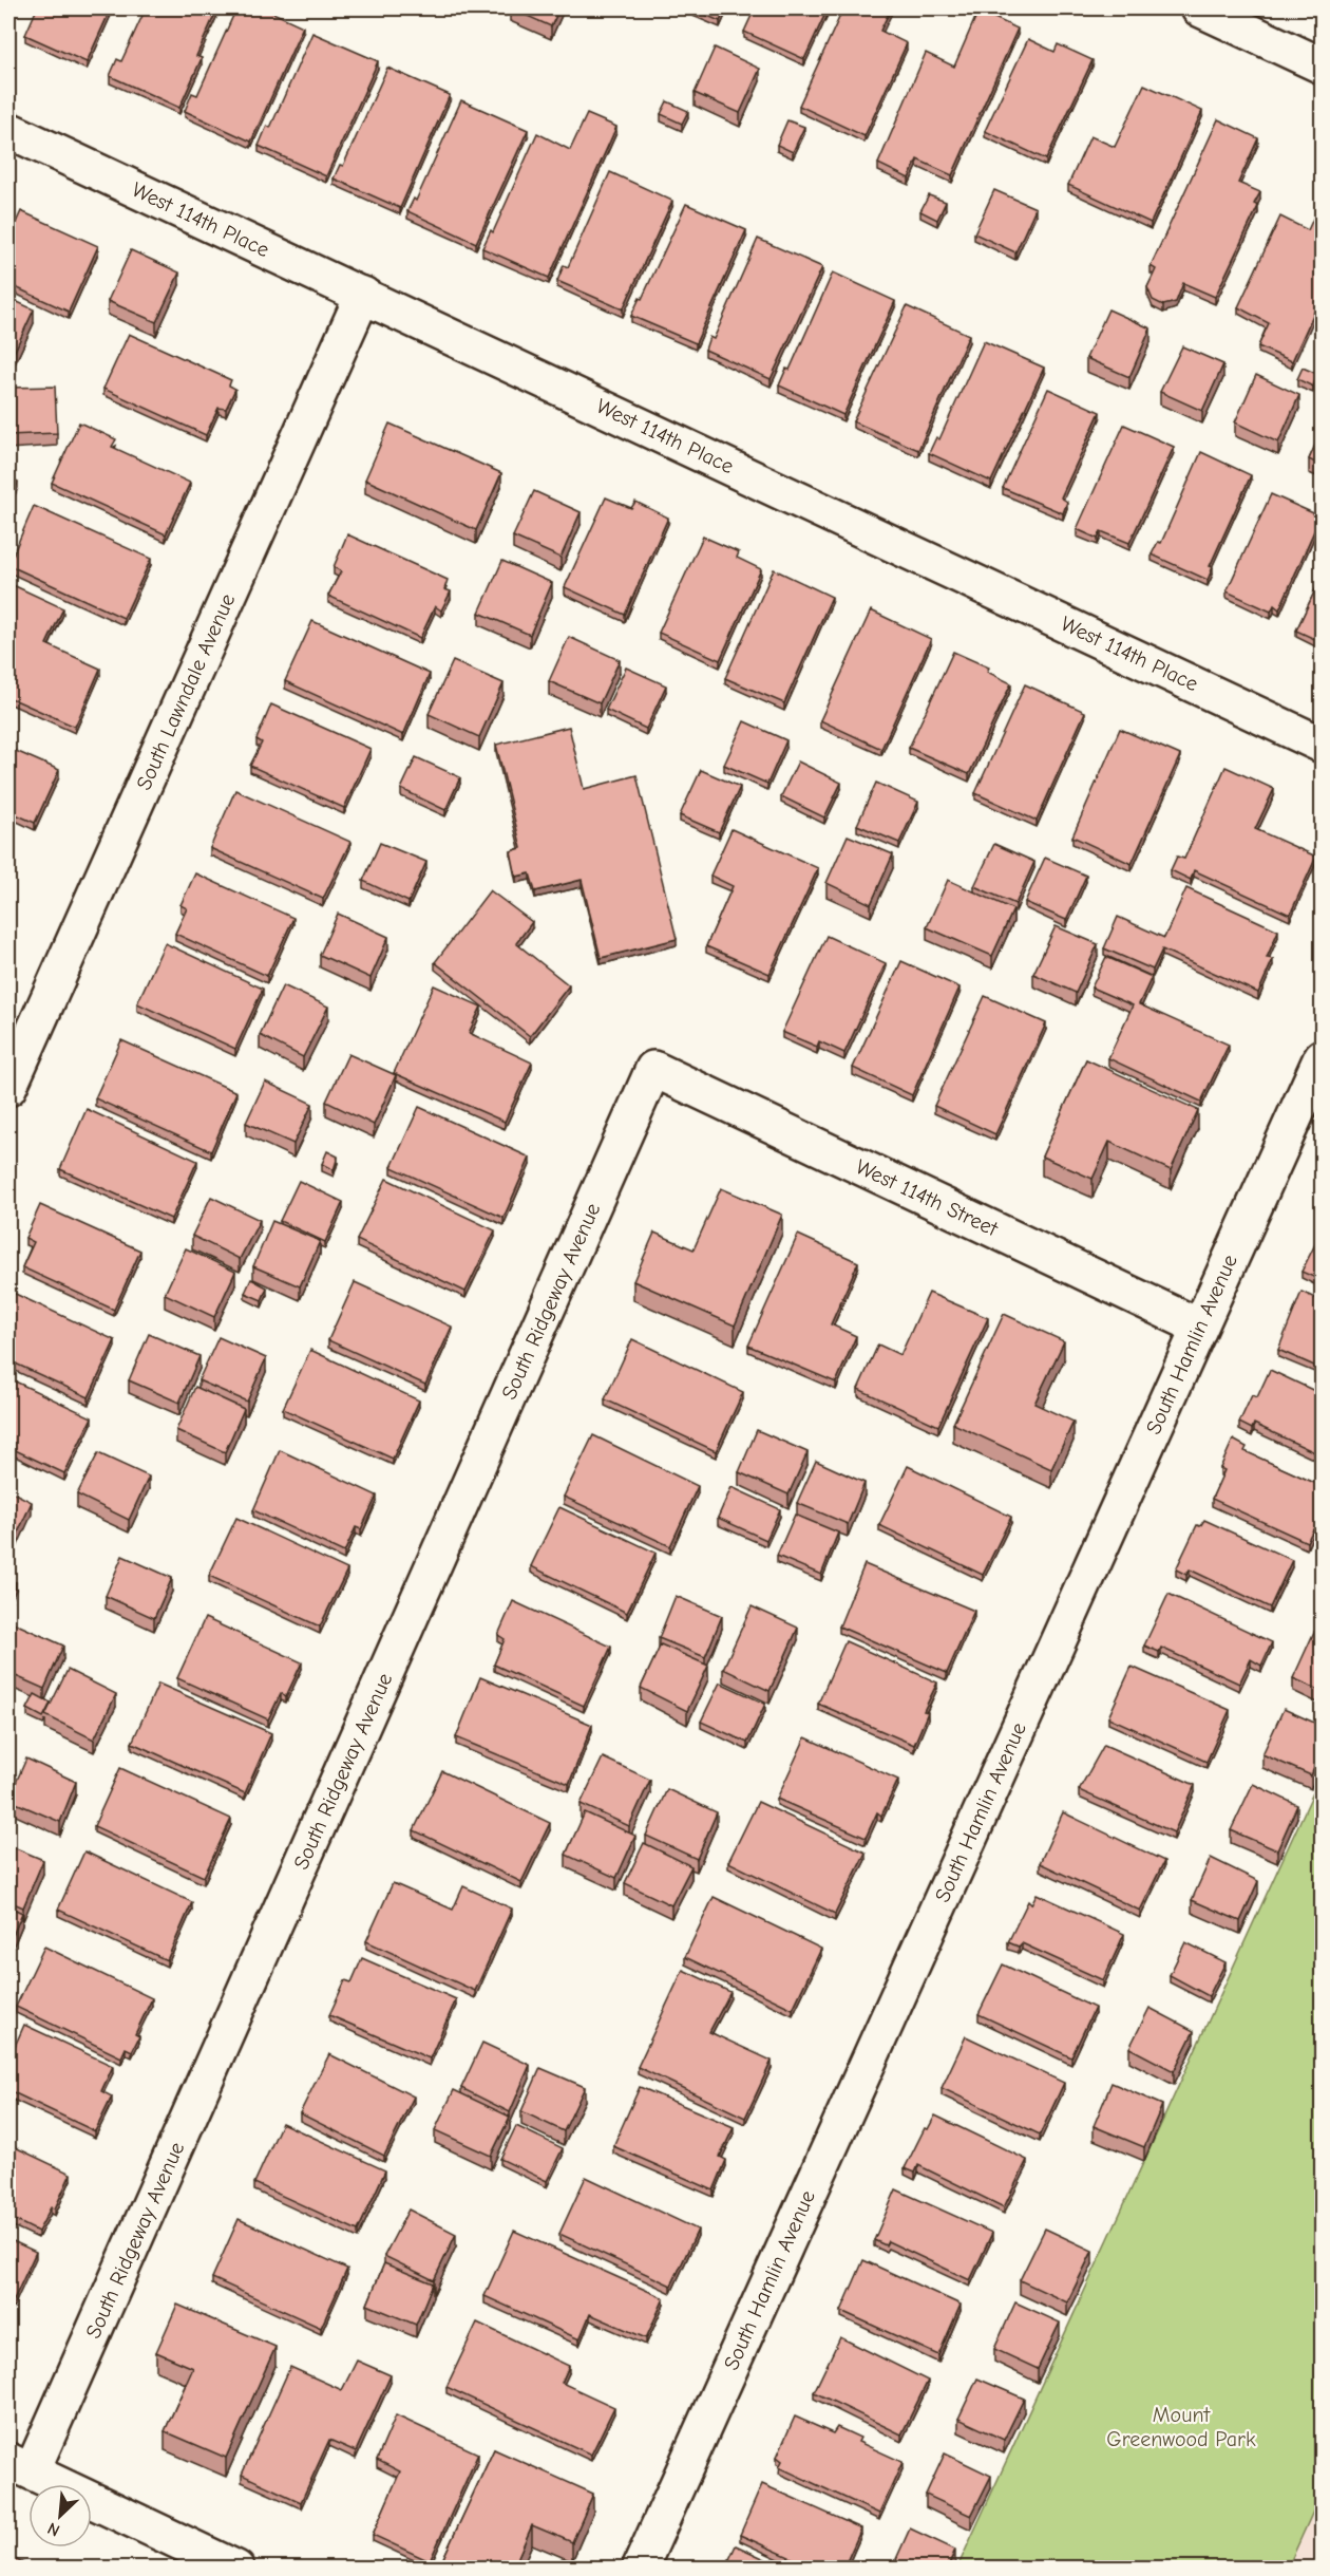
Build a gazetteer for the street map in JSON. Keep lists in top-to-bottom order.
{
  "streets": {
    "street": [
      "West 114th Place",
      "South Lawndale Avenue",
      "West 114th Street",
      "South Ridgeway Avenue",
      "South Hamlin Avenue"
    ]
  },
  "crossings": [
    ["West 114th Place", "South Lawndale Avenue"],
    ["West 114th Street", "South Ridgeway Avenue"],
    ["West 114th Street", "South Hamlin Avenue"]
  ],
  "parks": ["Mount Greenwood Park"],
  "north": "bottom left"
}
